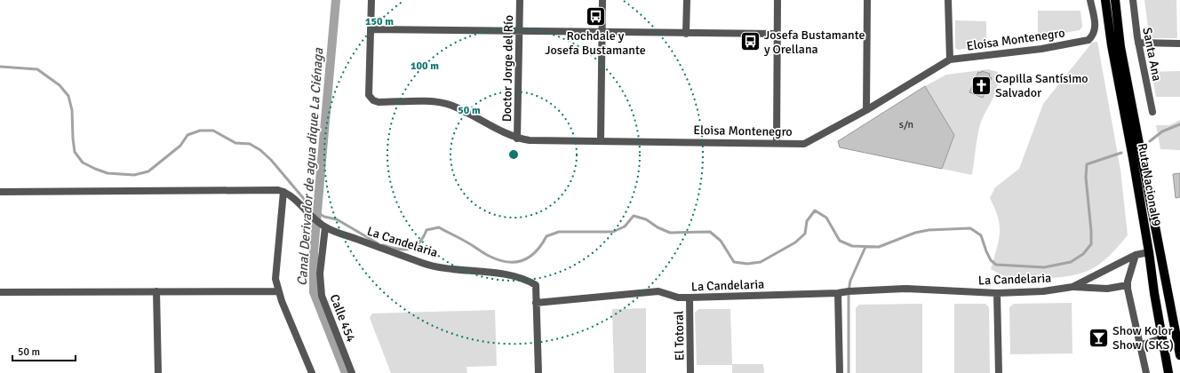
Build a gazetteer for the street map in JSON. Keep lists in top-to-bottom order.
{
  "streets": {
    "main road": ["Ruta Nacional 9"],
    "street": [
      "Eloisa Montenegro",
      "Santa Ana",
      "Doctor Jorge del Río",
      "La Candelaria",
      "Calle 454",
      "El Totoral"
    ]
  },
  "crossings": [
    ["Eloisa Montenegro", "Doctor Jorge del Río"],
    ["Ruta Nacional 9", "La Candelaria"],
    ["La Candelaria", "Calle 454"],
    ["La Candelaria", "El Totoral"]
  ],
  "water": ["Canal Derivador de agua dique La Ciénaga"],
  "places": {
    "bus stop": ["Rochdale y Josefa Bustamante", "Josefa Bustamante y Orellana"],
    "church": ["Capilla Santísimo Salvador"],
    "bar": ["Show Kolor Show (SKS)"]
  },
  "house_numbers": ["s/n"],
  "scale_bar": "50 m",
  "rings": ["150 m", "100 m", "50 m"]
}
